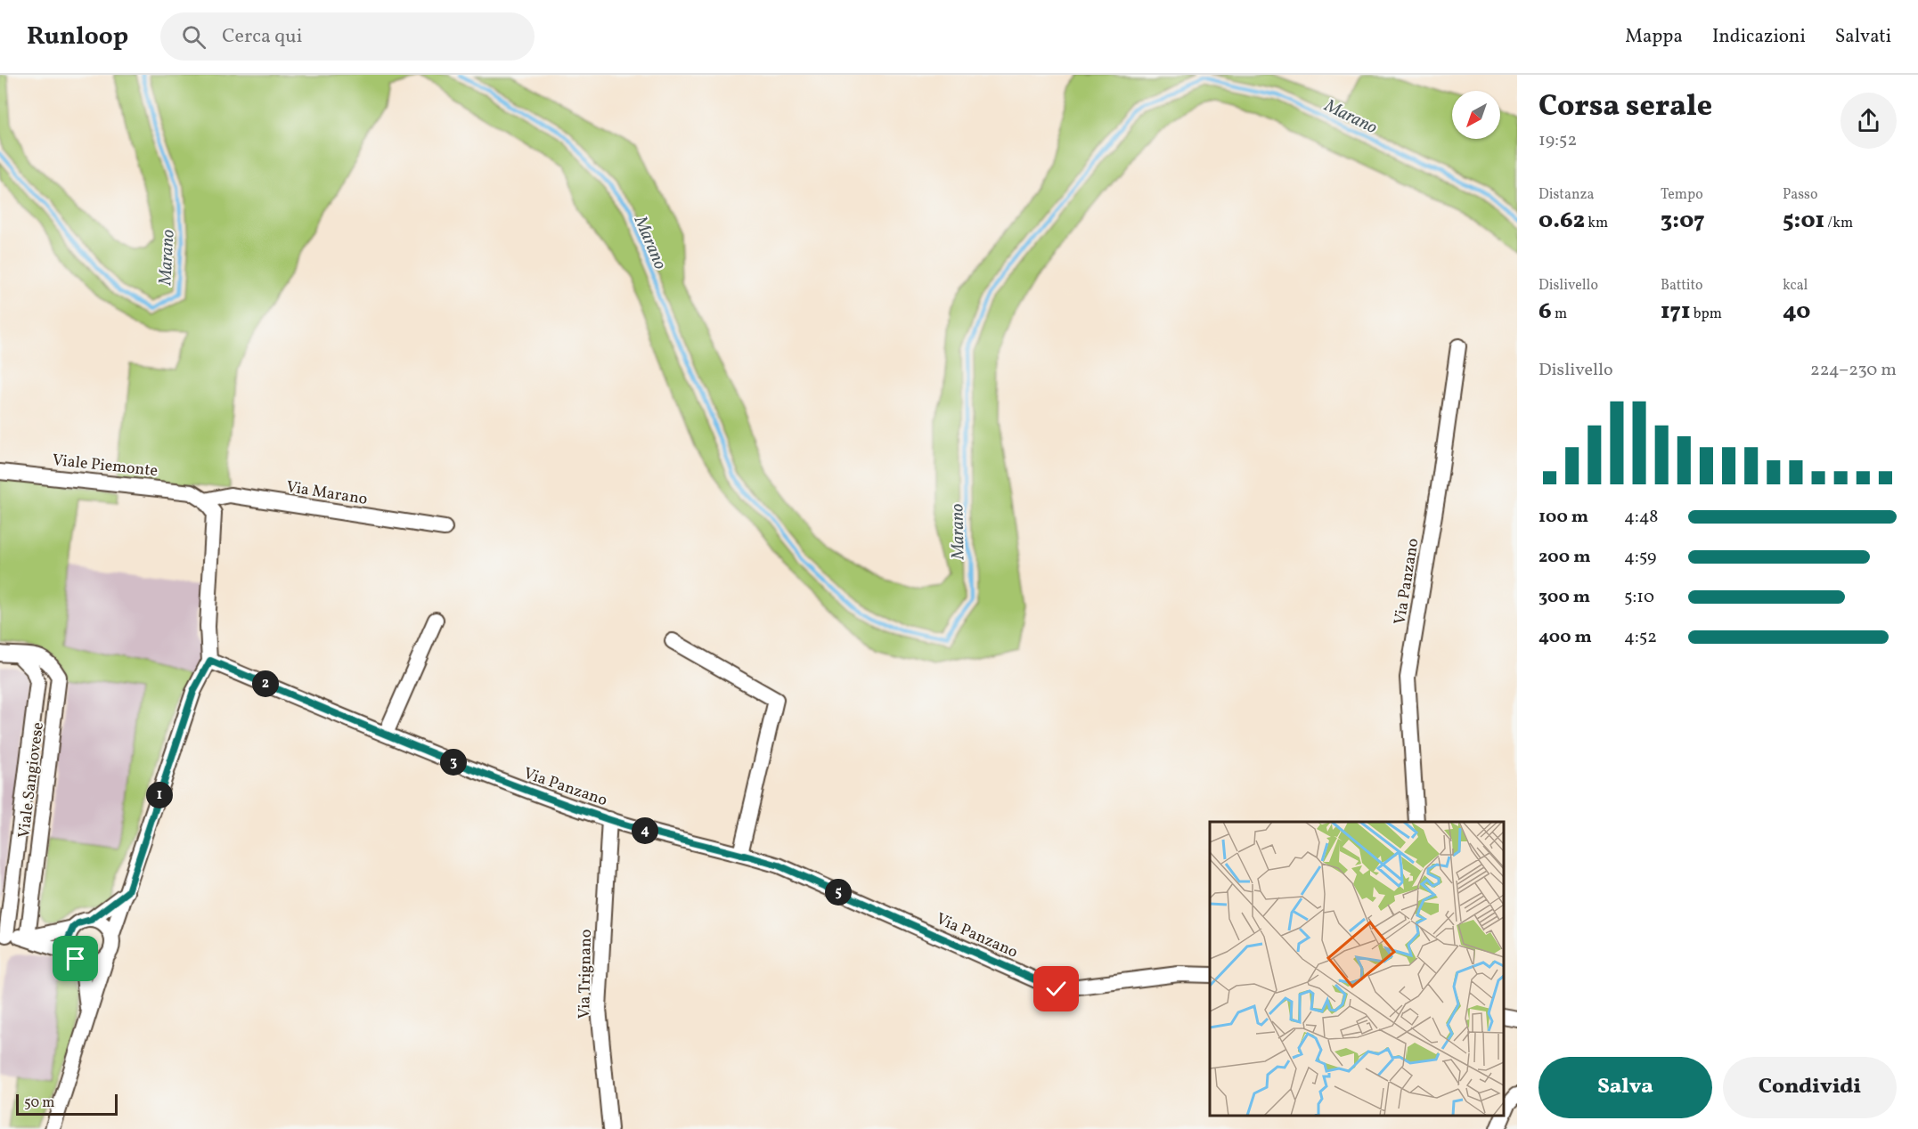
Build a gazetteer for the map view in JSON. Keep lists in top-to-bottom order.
{
  "streets": {
    "street": [
      "Viale Piemonte",
      "Via Marano",
      "Via Panzano",
      "Viale Sangiovese",
      "Via Trignano"
    ]
  },
  "crossings": [
    ["Viale Piemonte", "Via Marano"],
    ["Via Panzano", "Via Trignano"]
  ],
  "water": ["Marano"],
  "scale_bar": "50 m",
  "north": "bottom left",
  "page": {
    "header": "Runloop",
    "search": "Cerca qui",
    "nav": ["Mappa", "Indicazioni", "Salvati"],
    "heading": ["Corsa serale", "19:52"],
    "stats": [
      ["Distanza", "0.62 km"],
      ["Tempo", "3:07"],
      ["Passo", "5:01 /km"],
      ["Dislivello", "6 m"],
      ["Battito", "171 bpm"],
      ["kcal", "40"]
    ],
    "chart": ["Dislivello", "224–230 m"],
    "list": [
      {
        "name": "100 m",
        "note": "4:48"
      },
      {
        "name": "200 m",
        "note": "4:59"
      },
      {
        "name": "300 m",
        "note": "5:10"
      },
      {
        "name": "400 m",
        "note": "4:52"
      }
    ],
    "pins": [
      "2",
      "3",
      "1",
      "4",
      "5"
    ],
    "buttons": ["Salva", "Condividi"],
    "scale": "50 m"
  }
}
